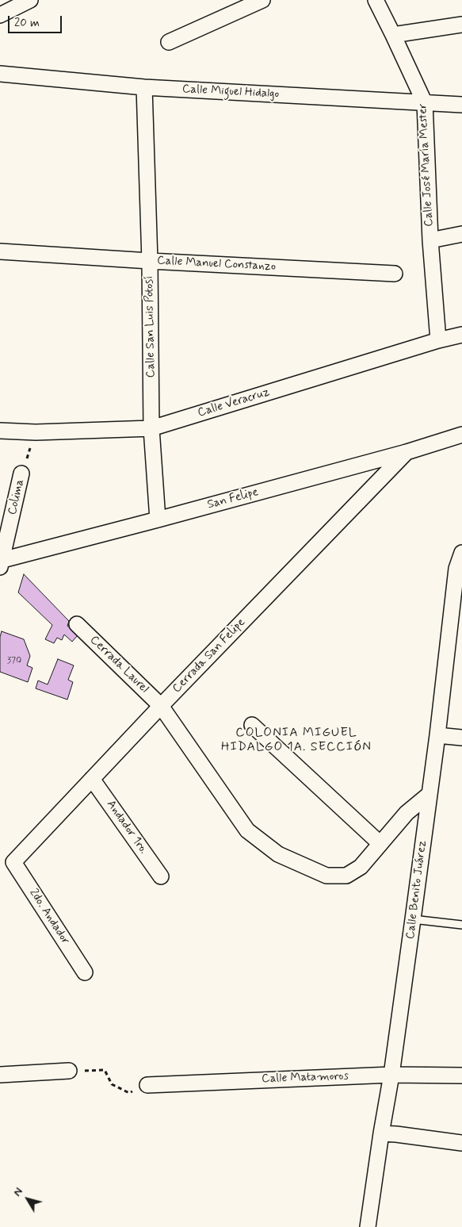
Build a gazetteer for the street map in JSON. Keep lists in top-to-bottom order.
{
  "streets": {
    "street": [
      "Calle Miguel Hidalgo",
      "Calle José María Mester",
      "Calle Manuel Constanzo",
      "Calle San Luis Potosí",
      "Calle Veracruz",
      "Colima",
      "San Felipe",
      "Cerrada San Felipe",
      "Cerrada Laurel",
      "Andador 1ro.",
      "Calle Benito Juárez",
      "2do. Andador",
      "Calle Matamoros"
    ]
  },
  "crossings": [
    ["Calle Miguel Hidalgo", "Calle José María Mester"],
    ["Calle Miguel Hidalgo", "Calle San Luis Potosí"],
    ["Calle José María Mester", "Calle Veracruz"],
    ["Calle Manuel Constanzo", "Calle San Luis Potosí"],
    ["Calle San Luis Potosí", "Calle Veracruz"],
    ["Calle San Luis Potosí", "San Felipe"],
    ["Colima", "San Felipe"],
    ["San Felipe", "Cerrada San Felipe"],
    ["Cerrada San Felipe", "Cerrada Laurel"],
    ["Cerrada San Felipe", "Andador 1ro."],
    ["Cerrada San Felipe", "2do. Andador"],
    ["Cerrada Laurel", "Calle Benito Juárez"],
    ["Calle Benito Juárez", "Calle Matamoros"]
  ],
  "districts": ["COLONIA MIGUEL HIDALGO 1A. SECCIÓN"],
  "house_numbers": ["370"],
  "scale_bar": "20 m",
  "north": "top left"
}
